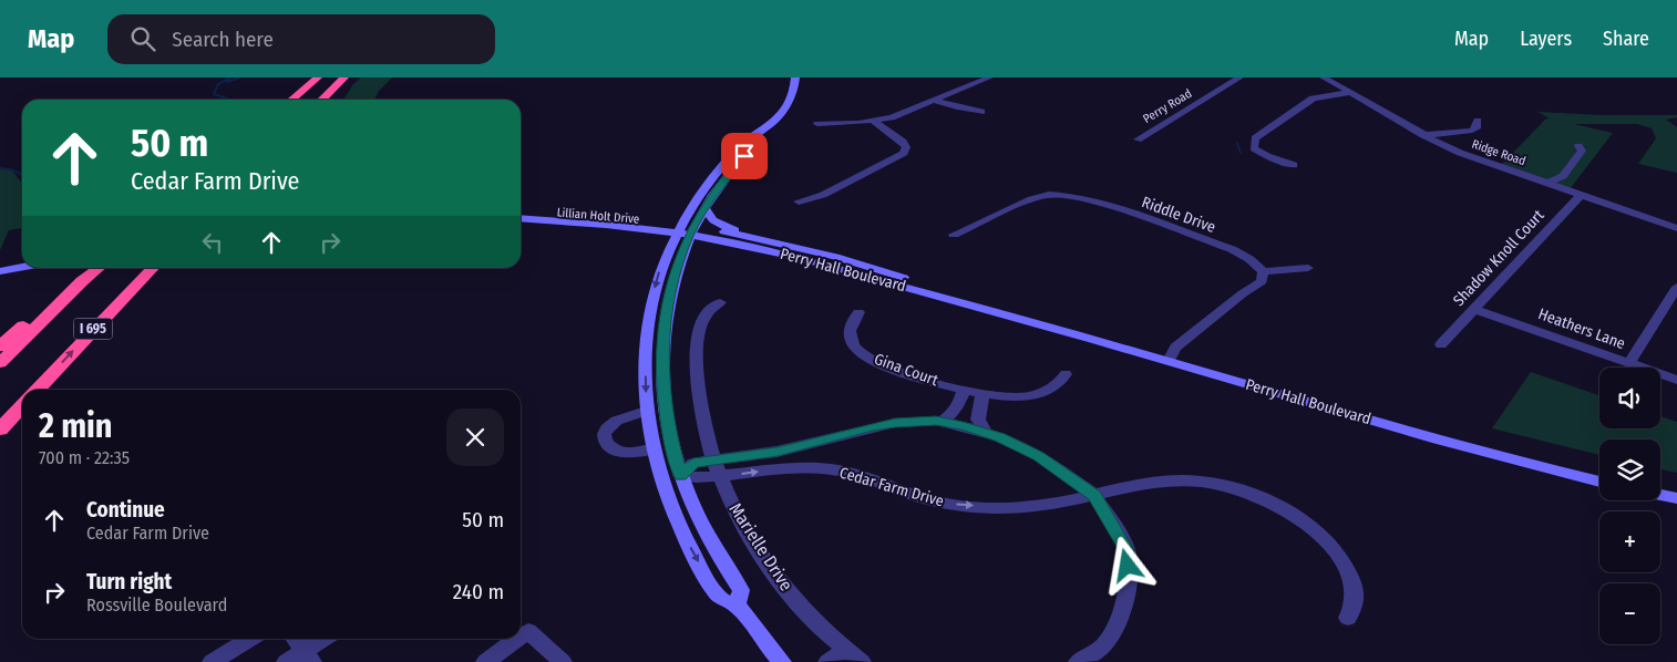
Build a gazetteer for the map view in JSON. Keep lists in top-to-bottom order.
{
  "streets": {
    "highway": ["I 695"],
    "main road": ["Lillian Holt Drive", "Perry Hall Boulevard"],
    "street": [
      "Perry Road",
      "Ridge Road",
      "Riddle Drive",
      "Shadow Knoll Court",
      "Heathers Lane",
      "Gina Court",
      "Cedar Farm Drive",
      "Marielle Drive"
    ]
  },
  "crossings": [
    ["Ridge Road", "Shadow Knoll Court"],
    ["Lillian Holt Drive", "Perry Hall Boulevard"],
    ["Shadow Knoll Court", "Heathers Lane"],
    ["Cedar Farm Drive", "Marielle Drive"]
  ],
  "page": {
    "header": "Map",
    "search": "Search here",
    "nav": ["Map", "Layers", "Share"],
    "turn": ["50 m", "Cedar Farm Drive"],
    "map_buttons": ["+", "−"],
    "heading": ["2 min", "700 m · 22:35"],
    "list": [
      {
        "name": "Continue",
        "note": "Cedar Farm Drive",
        "value": "50 m"
      },
      {
        "name": "Turn right",
        "note": "Rossville Boulevard",
        "value": "240 m"
      }
    ]
  }
}
